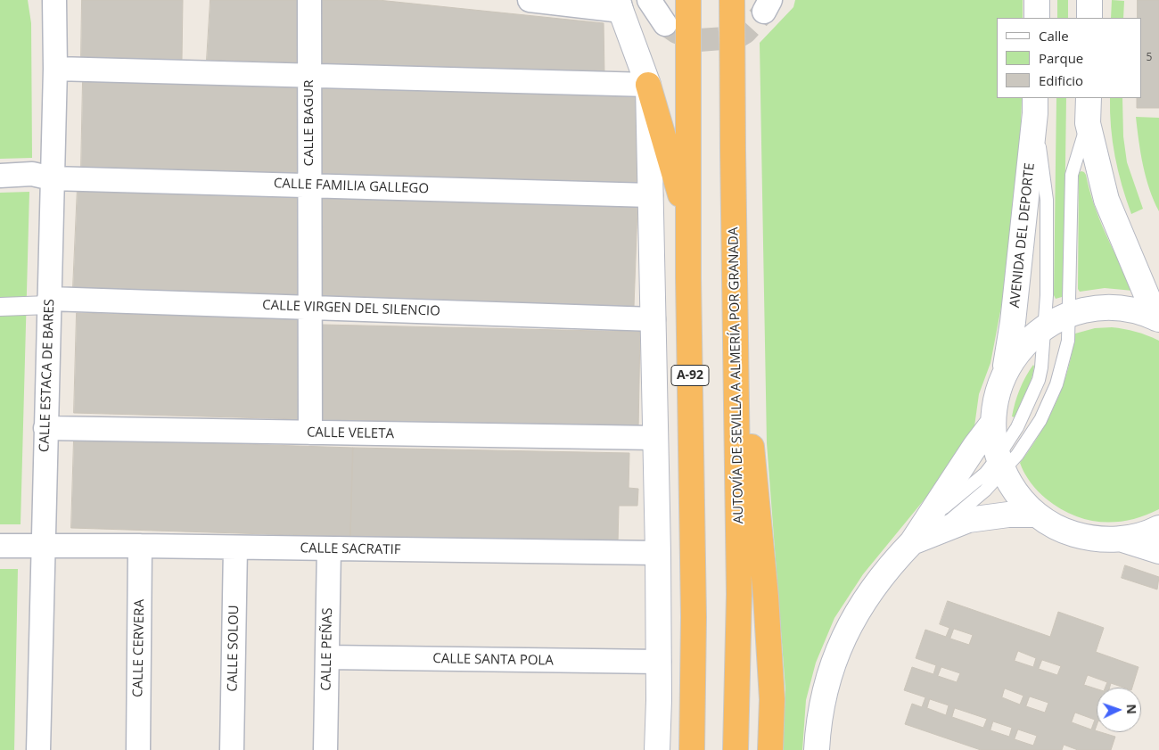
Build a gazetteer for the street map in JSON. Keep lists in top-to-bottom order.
{
  "streets": {
    "highway": ["A-92", "AUTOVÍA DE SEVILLA A ALMERÍA POR GRANADA"],
    "street": [
      "CALLE BAGUR",
      "CALLE FAMILIA GALLEGO",
      "AVENIDA DEL DEPORTE",
      "CALLE VIRGEN DEL SILENCIO",
      "CALLE ESTACA DE BARES",
      "CALLE VELETA",
      "CALLE SACRATIF",
      "CALLE CERVERA",
      "CALLE SOLOU",
      "CALLE PEÑAS",
      "CALLE SANTA POLA"
    ]
  },
  "crossings": [
    ["CALLE BAGUR", "CALLE FAMILIA GALLEGO"],
    ["CALLE BAGUR", "CALLE VIRGEN DEL SILENCIO"],
    ["CALLE BAGUR", "CALLE VELETA"],
    ["CALLE FAMILIA GALLEGO", "CALLE ESTACA DE BARES"],
    ["CALLE VIRGEN DEL SILENCIO", "CALLE ESTACA DE BARES"],
    ["CALLE ESTACA DE BARES", "CALLE VELETA"],
    ["CALLE ESTACA DE BARES", "CALLE SACRATIF"],
    ["CALLE SACRATIF", "CALLE CERVERA"],
    ["CALLE SACRATIF", "CALLE SOLOU"],
    ["CALLE SACRATIF", "CALLE PEÑAS"],
    ["CALLE PEÑAS", "CALLE SANTA POLA"]
  ],
  "house_numbers": ["5"],
  "legend": ["Calle", "Parque", "Edificio"],
  "north": "right"
}
